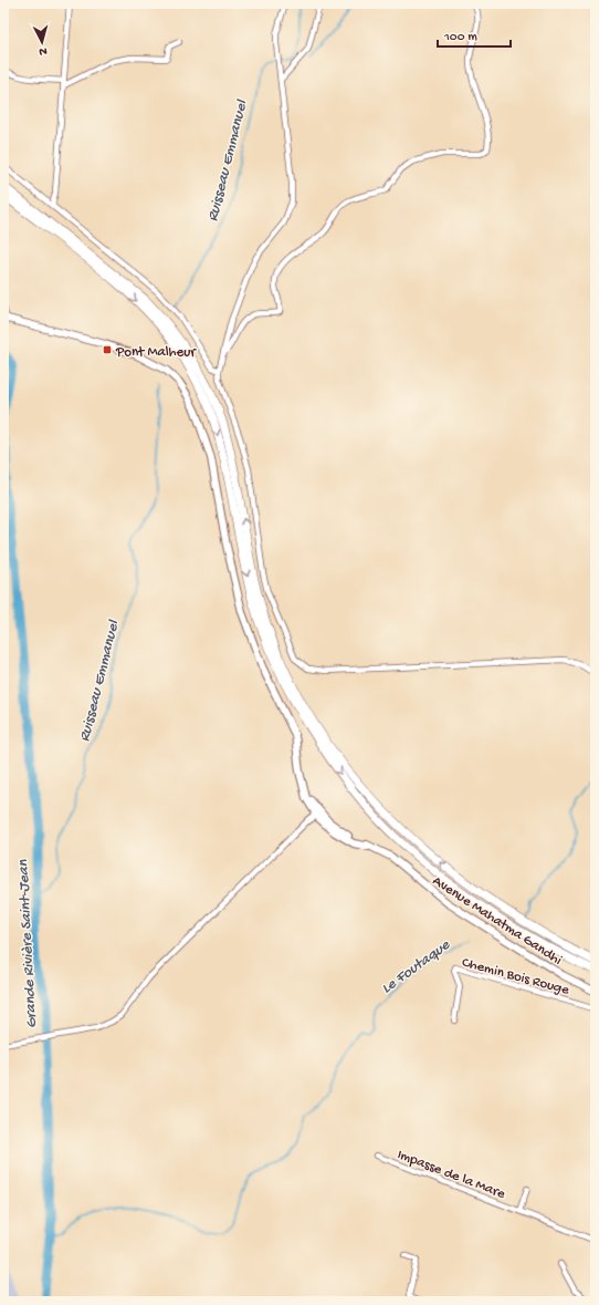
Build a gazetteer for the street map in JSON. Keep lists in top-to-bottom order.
{
  "streets": {
    "main road": ["Avenue Mahatma Gandhi"],
    "street": ["Chemin Bois Rouge", "Impasse de la Mare"]
  },
  "water": ["Ruisseau Emmanuel", "Grande Rivière Saint-Jean", "Le Foutaque"],
  "places": {
    "transit": ["Pont Malheur"]
  },
  "scale_bar": "100 m",
  "north": "bottom"
}
